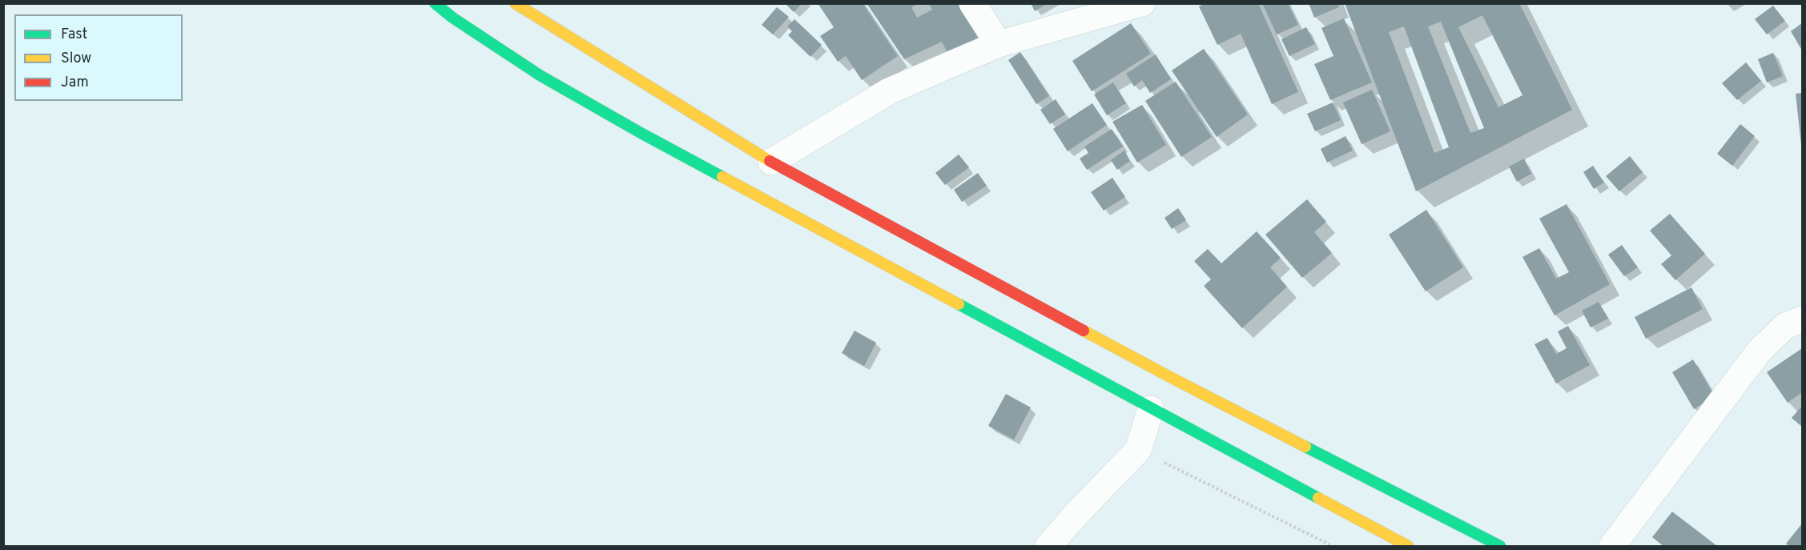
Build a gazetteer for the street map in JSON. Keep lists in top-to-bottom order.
{
  "legend": ["Fast", "Slow", "Jam"]
}
